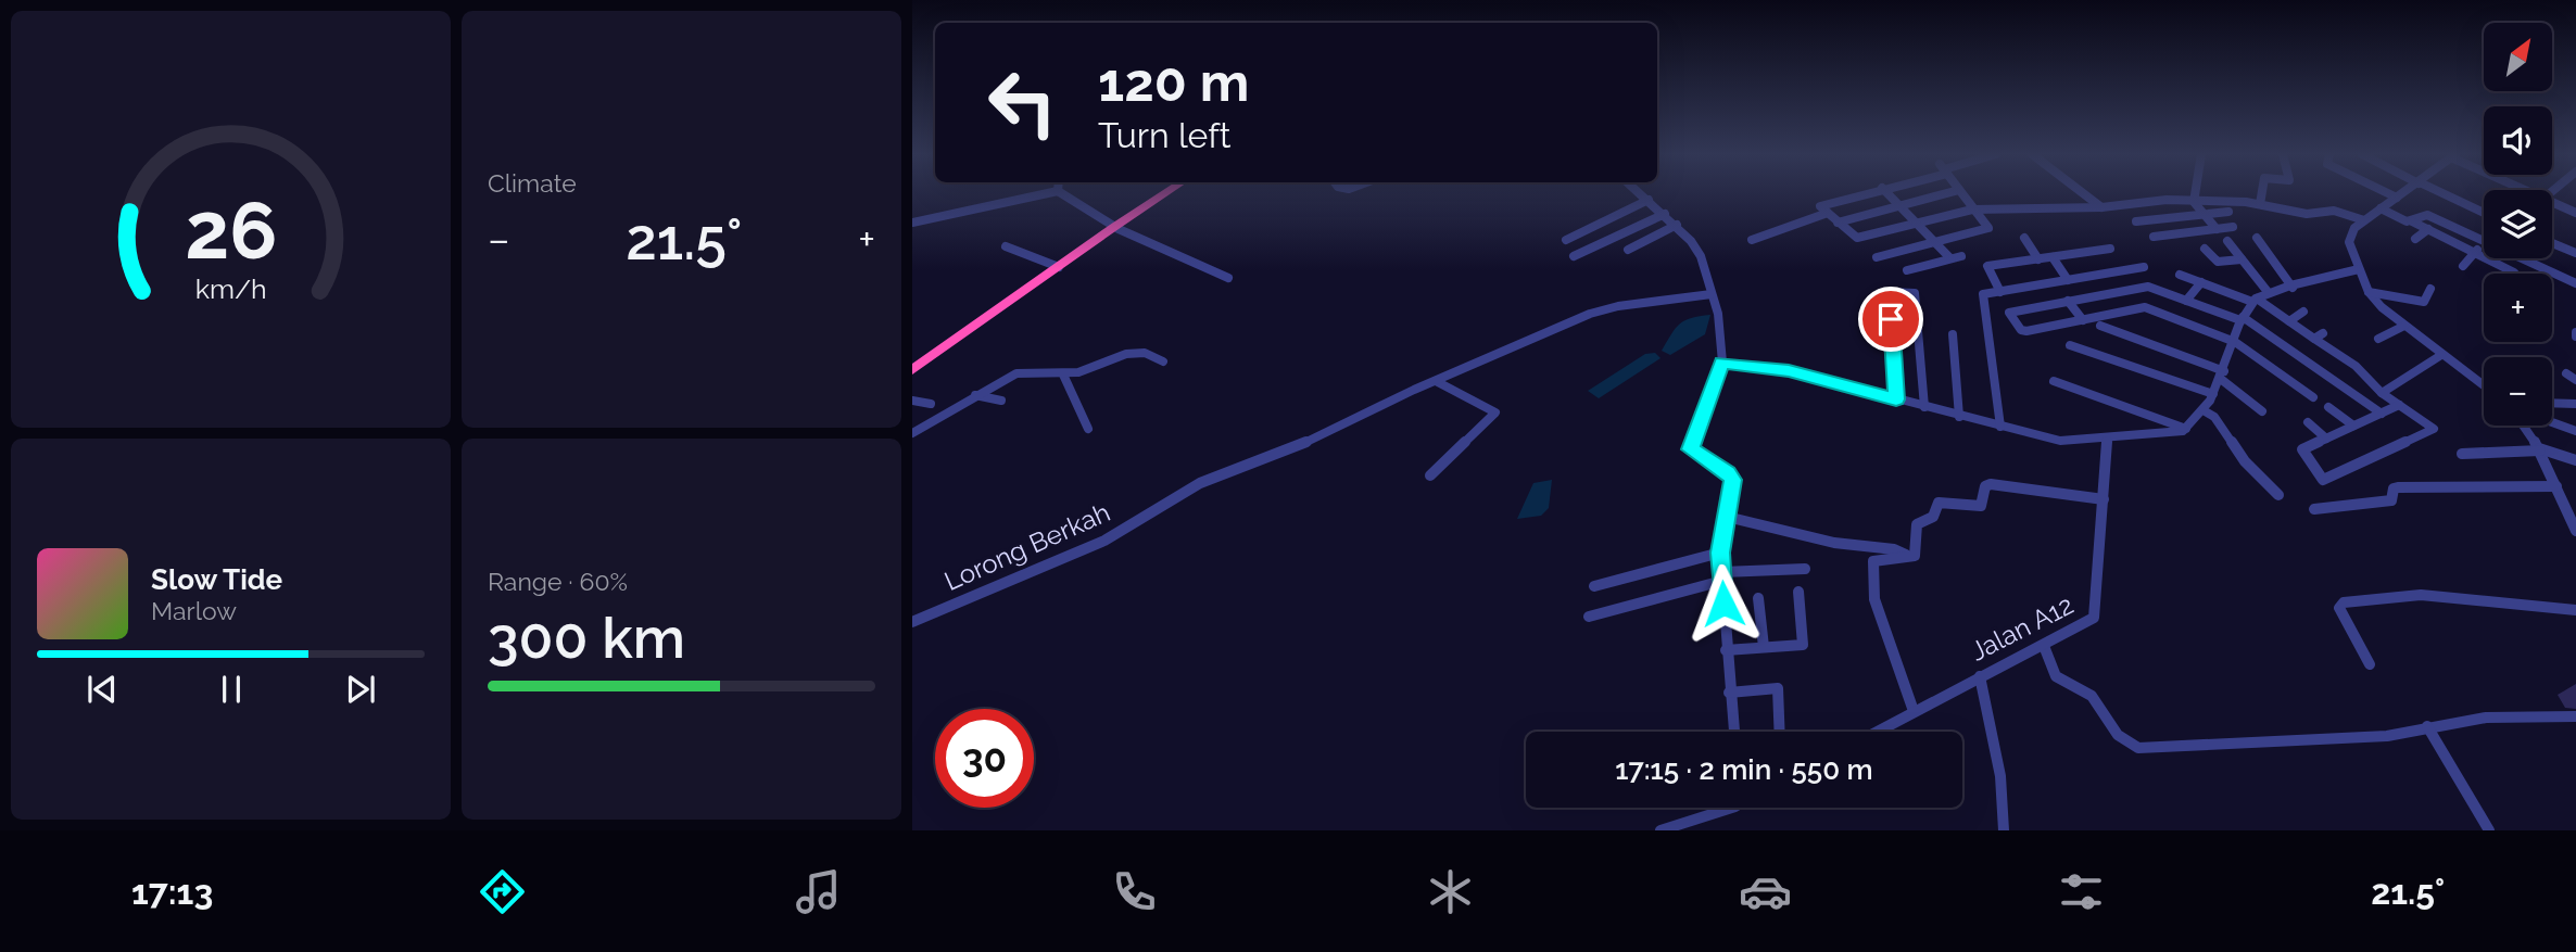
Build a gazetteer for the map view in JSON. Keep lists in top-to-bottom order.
{
  "streets": {
    "street": ["Lorong Berkah", "Jalan A12"]
  },
  "north": "top right",
  "page": {
    "tile": [
      "Climate",
      ["Range · 60%", "300 km"]
    ],
    "map_buttons": ["+", "−"],
    "turn": ["120 m", "Turn left"],
    "heat": ["−", "21.5°", "+"],
    "song": ["Slow Tide", "Marlow"],
    "limit": "30",
    "trip": "17:15 · 2 min · 550 m",
    "tabs": ["17:13", "21.5°"],
    "gauge": ["26", "km/h"]
  }
}
